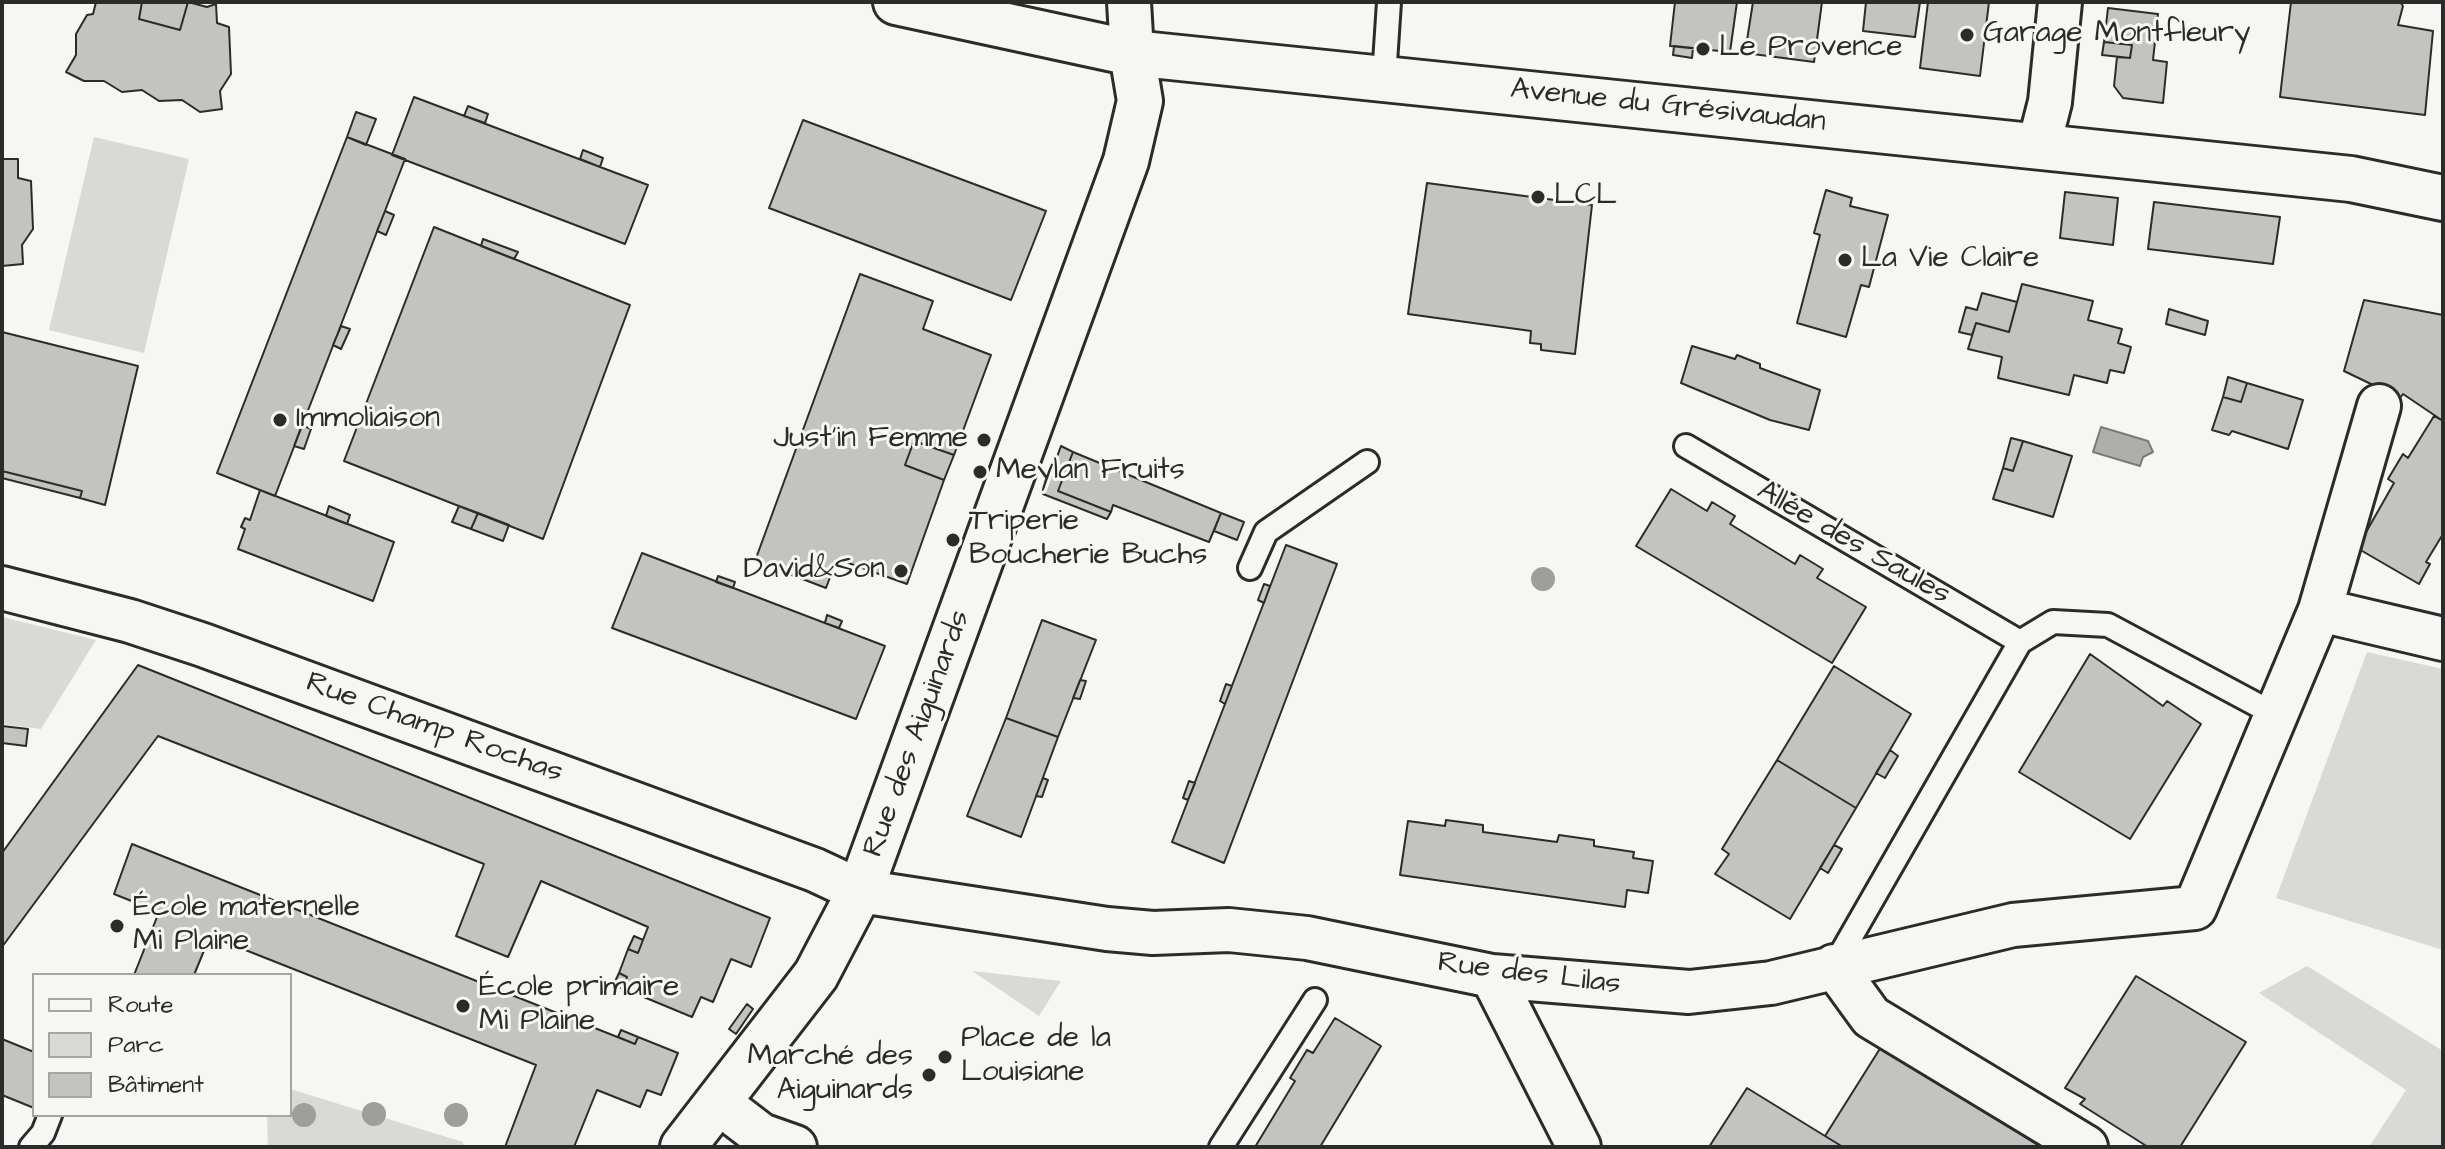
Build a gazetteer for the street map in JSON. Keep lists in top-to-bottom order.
{
  "streets": {
    "street": [
      "Avenue du Grésivaudan",
      "Rue Champ Rochas",
      "Rue des Aiguinards",
      "Rue des Lilas"
    ],
    "lane": ["Allée des Saules"]
  },
  "crossings": [
    ["Avenue du Grésivaudan", "Rue des Aiguinards"],
    ["Rue Champ Rochas", "Rue des Aiguinards"],
    ["Rue Champ Rochas", "Rue des Lilas"],
    ["Rue des Aiguinards", "Rue des Lilas"]
  ],
  "places": [
    "Garage Montfleury",
    "Le Provence",
    "LCL",
    "La Vie Claire",
    "Immoliaison",
    "Just'in Femme",
    "Meylan Fruits",
    "Triperie Boucherie Buchs",
    "David&Son",
    "École maternelle Mi Plaine",
    "École primaire Mi Plaine",
    "Place de la Louisiane",
    "Marché des Aiguinards"
  ],
  "legend": ["Route", "Parc", "Bâtiment"]
}
